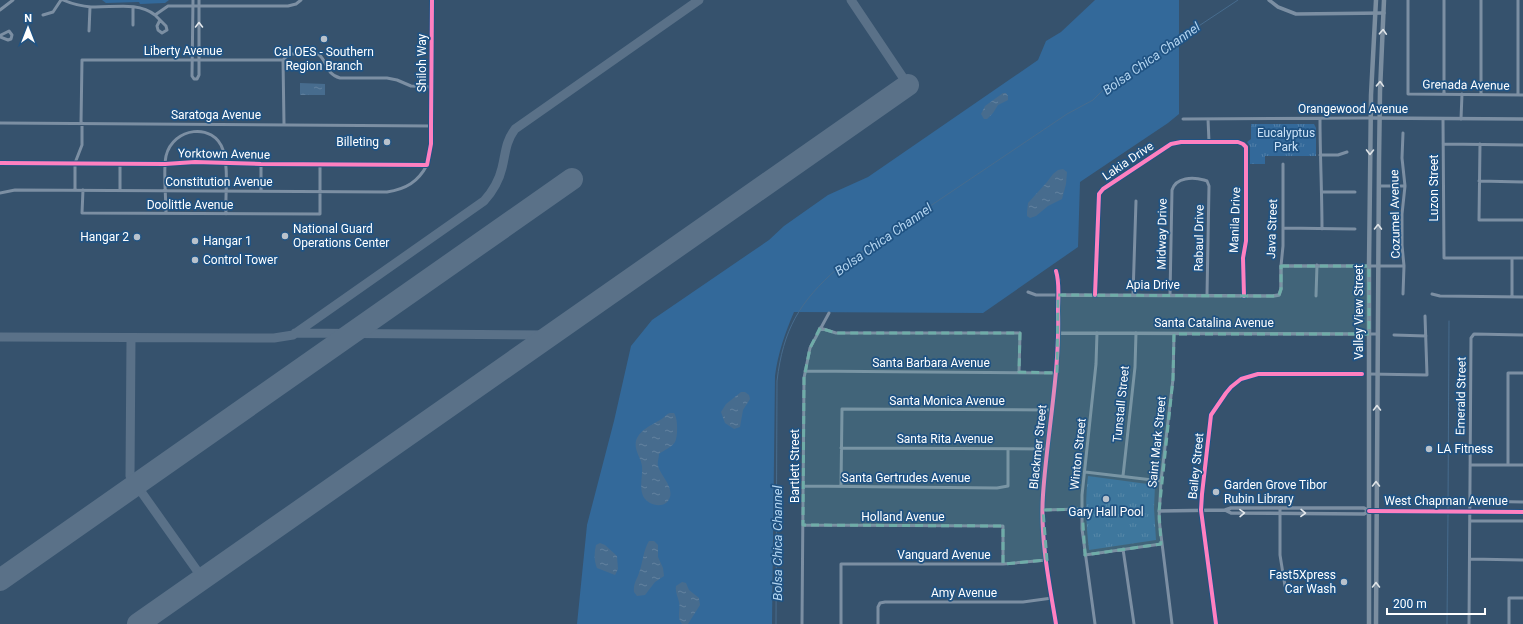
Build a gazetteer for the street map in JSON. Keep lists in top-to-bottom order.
{
  "streets": {
    "main road": ["Valley View Street", "West Chapman Avenue"],
    "street": [
      "Liberty Avenue",
      "Shiloh Way",
      "Grenada Avenue",
      "Orangewood Avenue",
      "Saratoga Avenue",
      "Yorktown Avenue",
      "Lakia Drive",
      "Constitution Avenue",
      "Luzon Street",
      "Doolittle Avenue",
      "Cozumel Avenue",
      "Manila Drive",
      "Java Street",
      "Midway Drive",
      "Rabaul Drive",
      "Apia Drive",
      "Santa Catalina Avenue",
      "Santa Barbara Avenue",
      "Emerald Street",
      "Santa Monica Avenue",
      "Tunstall Street",
      "Santa Rita Avenue",
      "Saint Mark Street",
      "Blackmer Street",
      "Winton Street",
      "Bartlett Street",
      "Bailey Street",
      "Santa Gertrudes Avenue",
      "Holland Avenue",
      "Vanguard Avenue",
      "Amy Avenue"
    ]
  },
  "crossings": [
    ["Liberty Avenue", "Shiloh Way"],
    ["Liberty Avenue", "Saratoga Avenue"],
    ["Shiloh Way", "Saratoga Avenue"],
    ["Shiloh Way", "Yorktown Avenue"],
    ["Shiloh Way", "Constitution Avenue"],
    ["Orangewood Avenue", "Luzon Street"],
    ["Orangewood Avenue", "Valley View Street"],
    ["Yorktown Avenue", "Constitution Avenue"],
    ["Lakia Drive", "Manila Drive"],
    ["Lakia Drive", "Apia Drive"],
    ["Constitution Avenue", "Doolittle Avenue"],
    ["Manila Drive", "Apia Drive"],
    ["Java Street", "Apia Drive"],
    ["Midway Drive", "Rabaul Drive"],
    ["Midway Drive", "Apia Drive"],
    ["Rabaul Drive", "Apia Drive"],
    ["Apia Drive", "Blackmer Street"],
    ["Valley View Street", "Santa Catalina Avenue"],
    ["Valley View Street", "West Chapman Avenue"],
    ["Santa Catalina Avenue", "Tunstall Street"],
    ["Santa Catalina Avenue", "Saint Mark Street"],
    ["Santa Catalina Avenue", "Blackmer Street"],
    ["Santa Catalina Avenue", "Winton Street"],
    ["Santa Barbara Avenue", "Blackmer Street"],
    ["Santa Barbara Avenue", "Bartlett Street"],
    ["Emerald Street", "West Chapman Avenue"],
    ["Santa Monica Avenue", "Santa Rita Avenue"],
    ["Santa Monica Avenue", "Blackmer Street"],
    ["Santa Rita Avenue", "Blackmer Street"],
    ["Santa Rita Avenue", "Santa Gertrudes Avenue"],
    ["Blackmer Street", "Vanguard Avenue"],
    ["Blackmer Street", "Amy Avenue"],
    ["Bartlett Street", "Santa Gertrudes Avenue"],
    ["Bartlett Street", "Holland Avenue"],
    ["Holland Avenue", "Vanguard Avenue"]
  ],
  "water": ["Bolsa Chica Channel"],
  "parks": ["Eucalyptus Park"],
  "places": [
    "Cal OES - Southern Region Branch",
    "Billeting",
    "National Guard Operations Center",
    "Hangar 2",
    "Hangar 1",
    "Control Tower",
    "LA Fitness",
    "Garden Grove Tibor Rubin Library",
    "Gary Hall Pool",
    "Fast5Xpress Car Wash"
  ],
  "scale_bar": "200 m",
  "north": "top"
}
